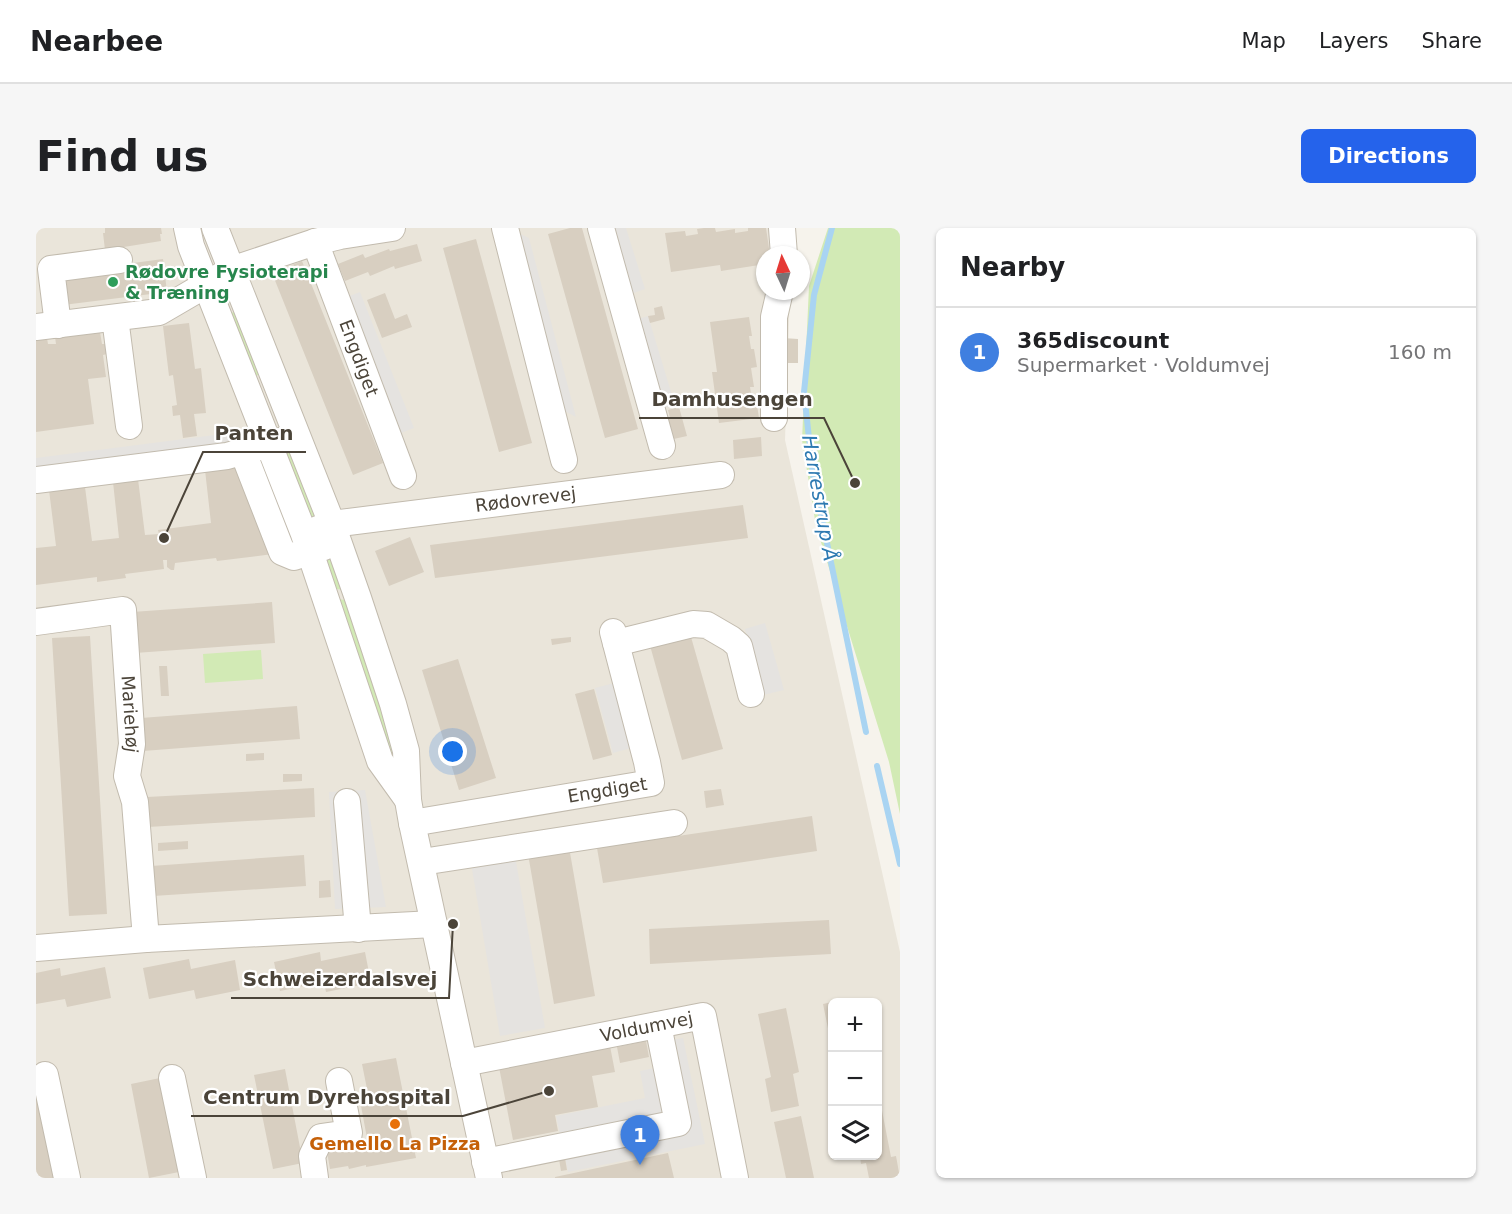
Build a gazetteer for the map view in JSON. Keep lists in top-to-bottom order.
{
  "streets": {
    "street": [
      "Engdiget",
      "Rødovrevej",
      "Mariehøj",
      "Voldumvej"
    ]
  },
  "water": ["Harrestrup Å"],
  "places": [
    "Rødovre Fysioterapi & Træning",
    "Damhusengen",
    "Panten",
    "Schweizerdalsvej",
    "Centrum Dyrehospital",
    "Gemello La Pizza"
  ],
  "north": "top",
  "page": {
    "header": "Nearbee",
    "nav": ["Map", "Layers", "Share"],
    "buttons": "Directions",
    "title": "Find us",
    "heading": "Nearby",
    "list": [
      {
        "mark": "1",
        "name": "365discount",
        "note": "Supermarket · Voldumvej",
        "value": "160 m"
      }
    ],
    "map_buttons": ["+", "−"],
    "pins": "1"
  }
}
